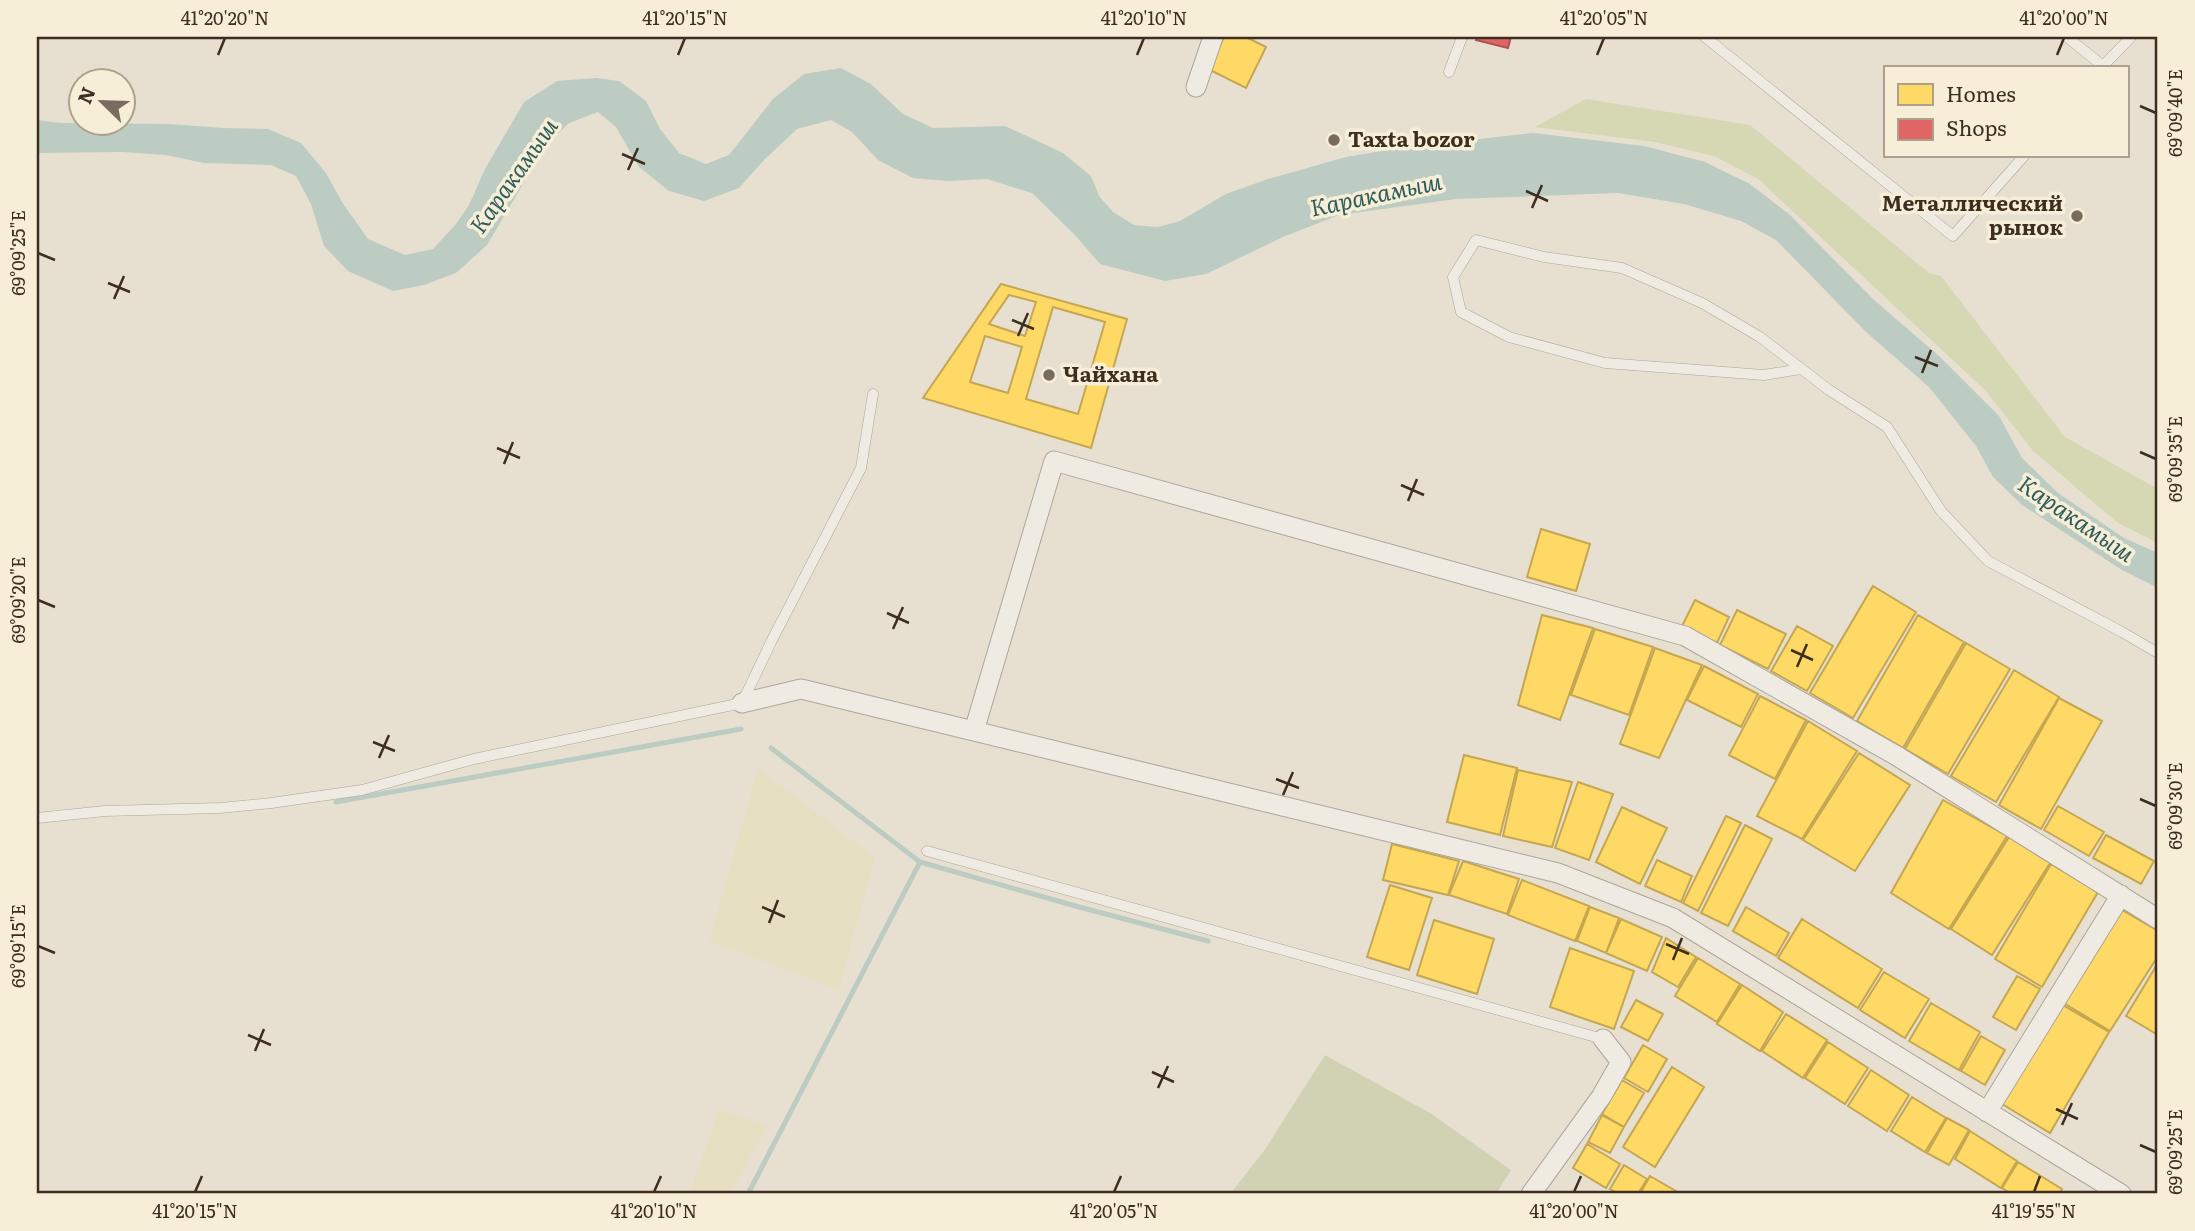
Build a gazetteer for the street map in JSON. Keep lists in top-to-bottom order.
{
  "water": ["Каракамыш"],
  "places": ["Taxta bozor", "Металлический рынок", "Чайхана"],
  "legend": ["Homes", "Shops"],
  "north": "top left",
  "coordinates": [
    "41°20'20\"N",
    "41°20'15\"N",
    "41°20'10\"N",
    "41°20'05\"N",
    "41°20'00\"N",
    "69°09'40\"E",
    "69°09'25\"E",
    "69°09'35\"E",
    "69°09'20\"E",
    "69°09'30\"E",
    "69°09'15\"E",
    "41°19'55\"N"
  ]
}
